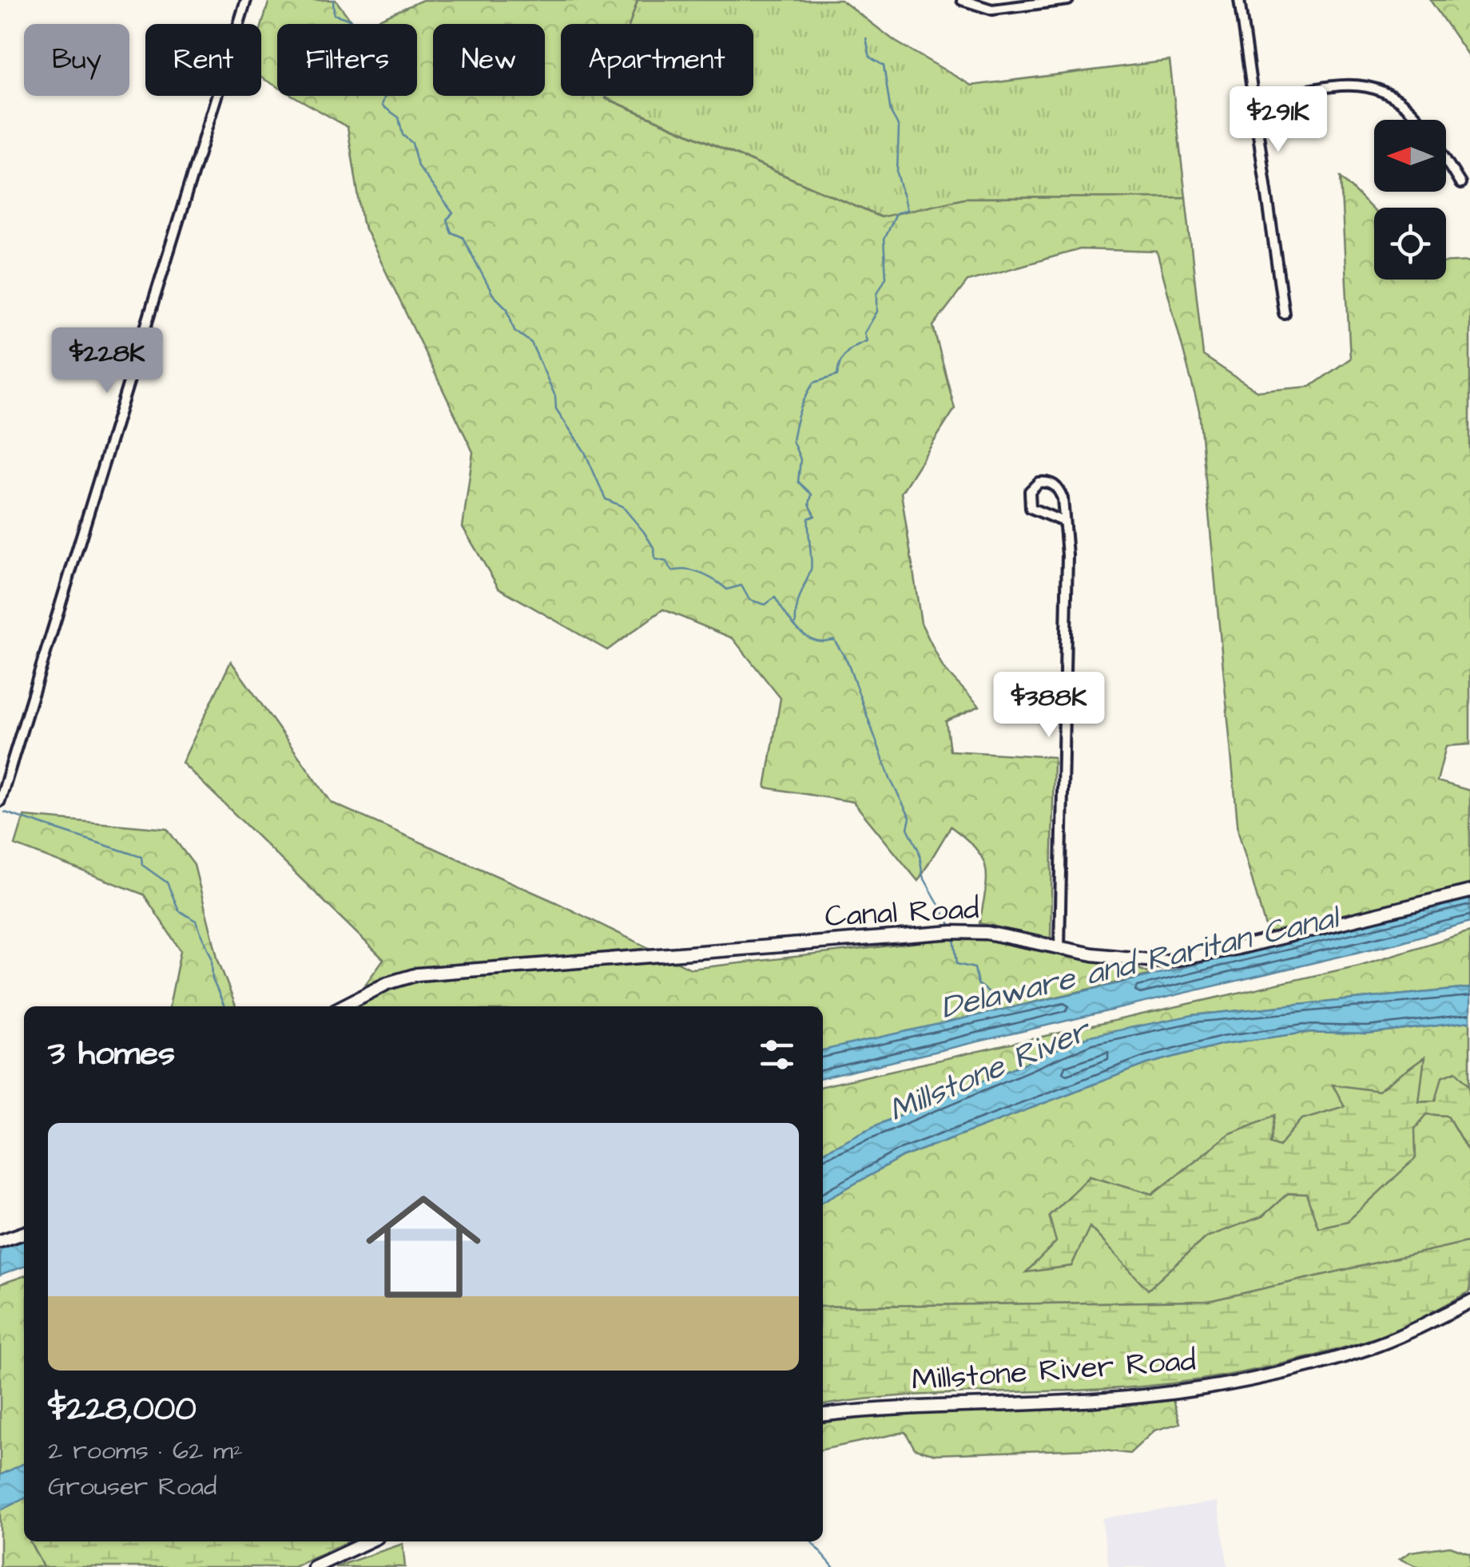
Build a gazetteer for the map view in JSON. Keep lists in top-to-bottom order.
{
  "streets": {
    "street": ["Canal Road", "Millstone River Road"]
  },
  "water": ["Delaware and Raritan Canal", "Millstone River"],
  "north": "left",
  "page": {
    "chip": [
      "Buy",
      "Rent",
      "Filters",
      "New",
      "Apartment"
    ],
    "price": ["$291K", "$228K", "$388K"],
    "heading": "3 homes",
    "list": [
      {
        "name": "$228,000",
        "note": "2 rooms · 62 m² · Grouser Road"
      }
    ]
  }
}
